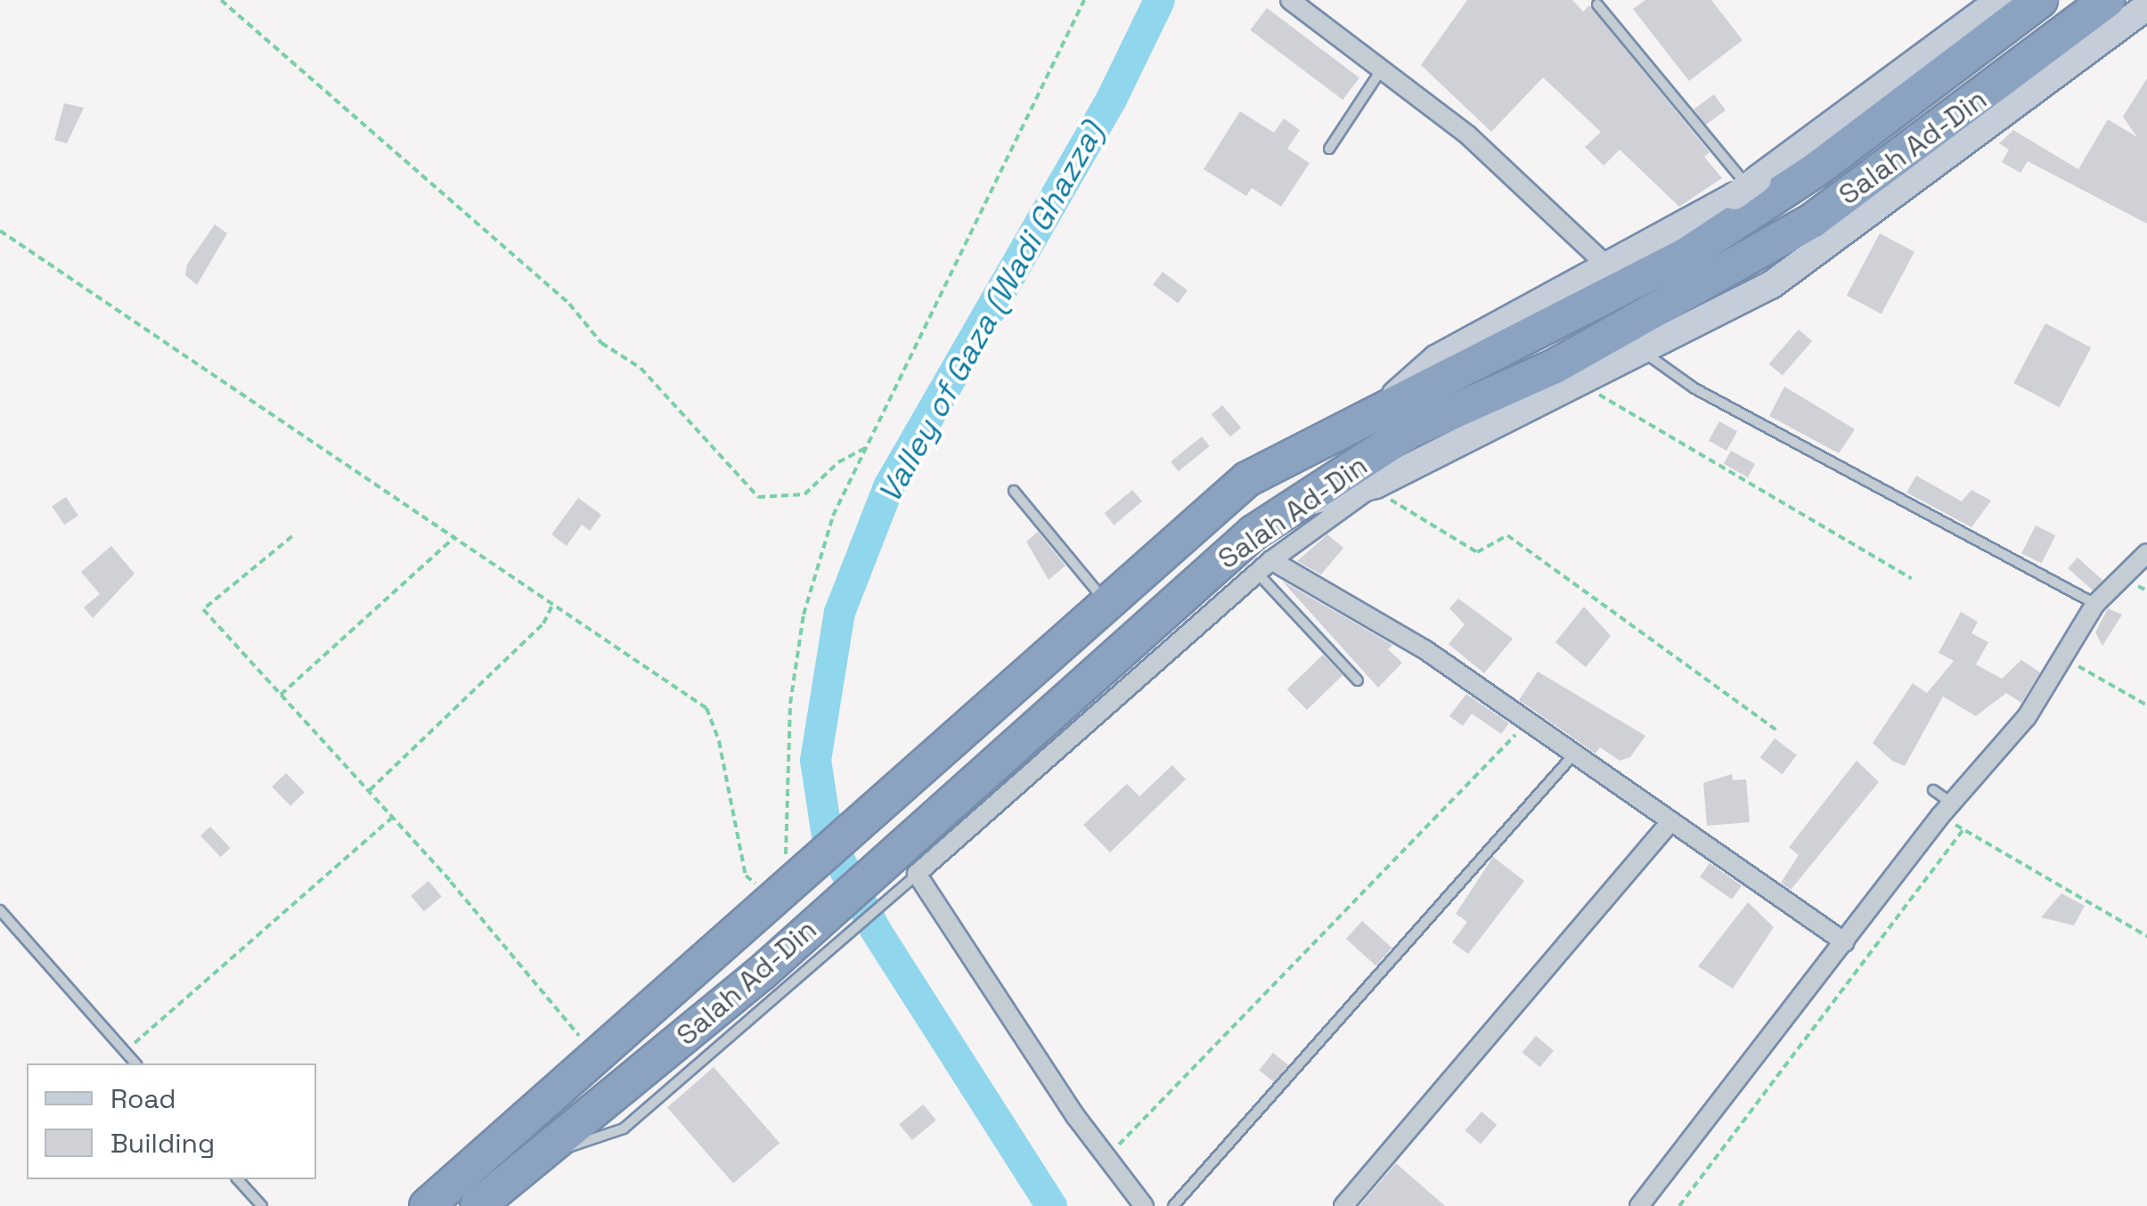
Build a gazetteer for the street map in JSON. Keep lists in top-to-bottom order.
{
  "streets": {
    "highway": ["Salah Ad-Din"]
  },
  "water": ["Valley of Gaza (Wadi Ghazza)"],
  "legend": ["Road", "Building"]
}
